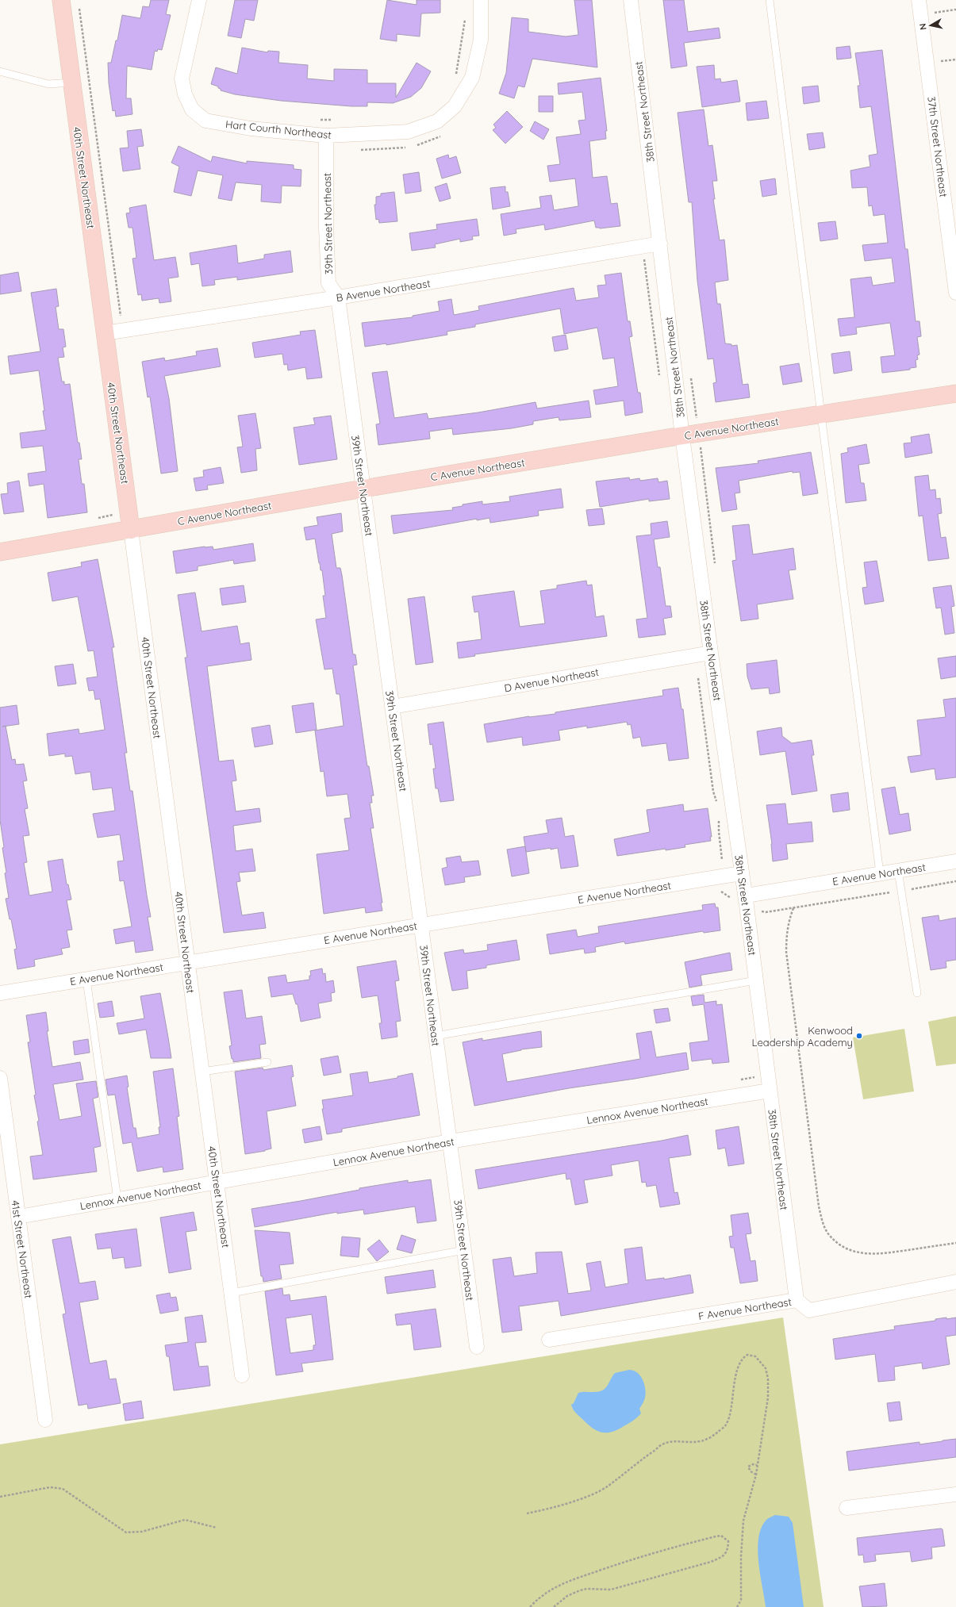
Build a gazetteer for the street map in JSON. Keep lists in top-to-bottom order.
{
  "streets": {
    "street": [
      "38th Street Northeast",
      "Hart Courth Northeast",
      "37th Street Northeast",
      "40th Street Northeast",
      "39th Street Northeast",
      "B Avenue Northeast",
      "C Avenue Northeast",
      "D Avenue Northeast",
      "E Avenue Northeast",
      "Lennox Avenue Northeast",
      "41st Street Northeast",
      "F Avenue Northeast"
    ]
  },
  "crossings": [
    ["38th Street Northeast", "B Avenue Northeast"],
    ["38th Street Northeast", "C Avenue Northeast"],
    ["38th Street Northeast", "D Avenue Northeast"],
    ["38th Street Northeast", "E Avenue Northeast"],
    ["38th Street Northeast", "Lennox Avenue Northeast"],
    ["38th Street Northeast", "F Avenue Northeast"],
    ["Hart Courth Northeast", "39th Street Northeast"],
    ["40th Street Northeast", "B Avenue Northeast"],
    ["40th Street Northeast", "C Avenue Northeast"],
    ["40th Street Northeast", "E Avenue Northeast"],
    ["40th Street Northeast", "Lennox Avenue Northeast"],
    ["39th Street Northeast", "B Avenue Northeast"],
    ["39th Street Northeast", "C Avenue Northeast"],
    ["39th Street Northeast", "D Avenue Northeast"],
    ["39th Street Northeast", "E Avenue Northeast"],
    ["39th Street Northeast", "Lennox Avenue Northeast"],
    ["Lennox Avenue Northeast", "41st Street Northeast"]
  ],
  "places": ["Kenwood Leadership Academy"],
  "north": "left"
}
